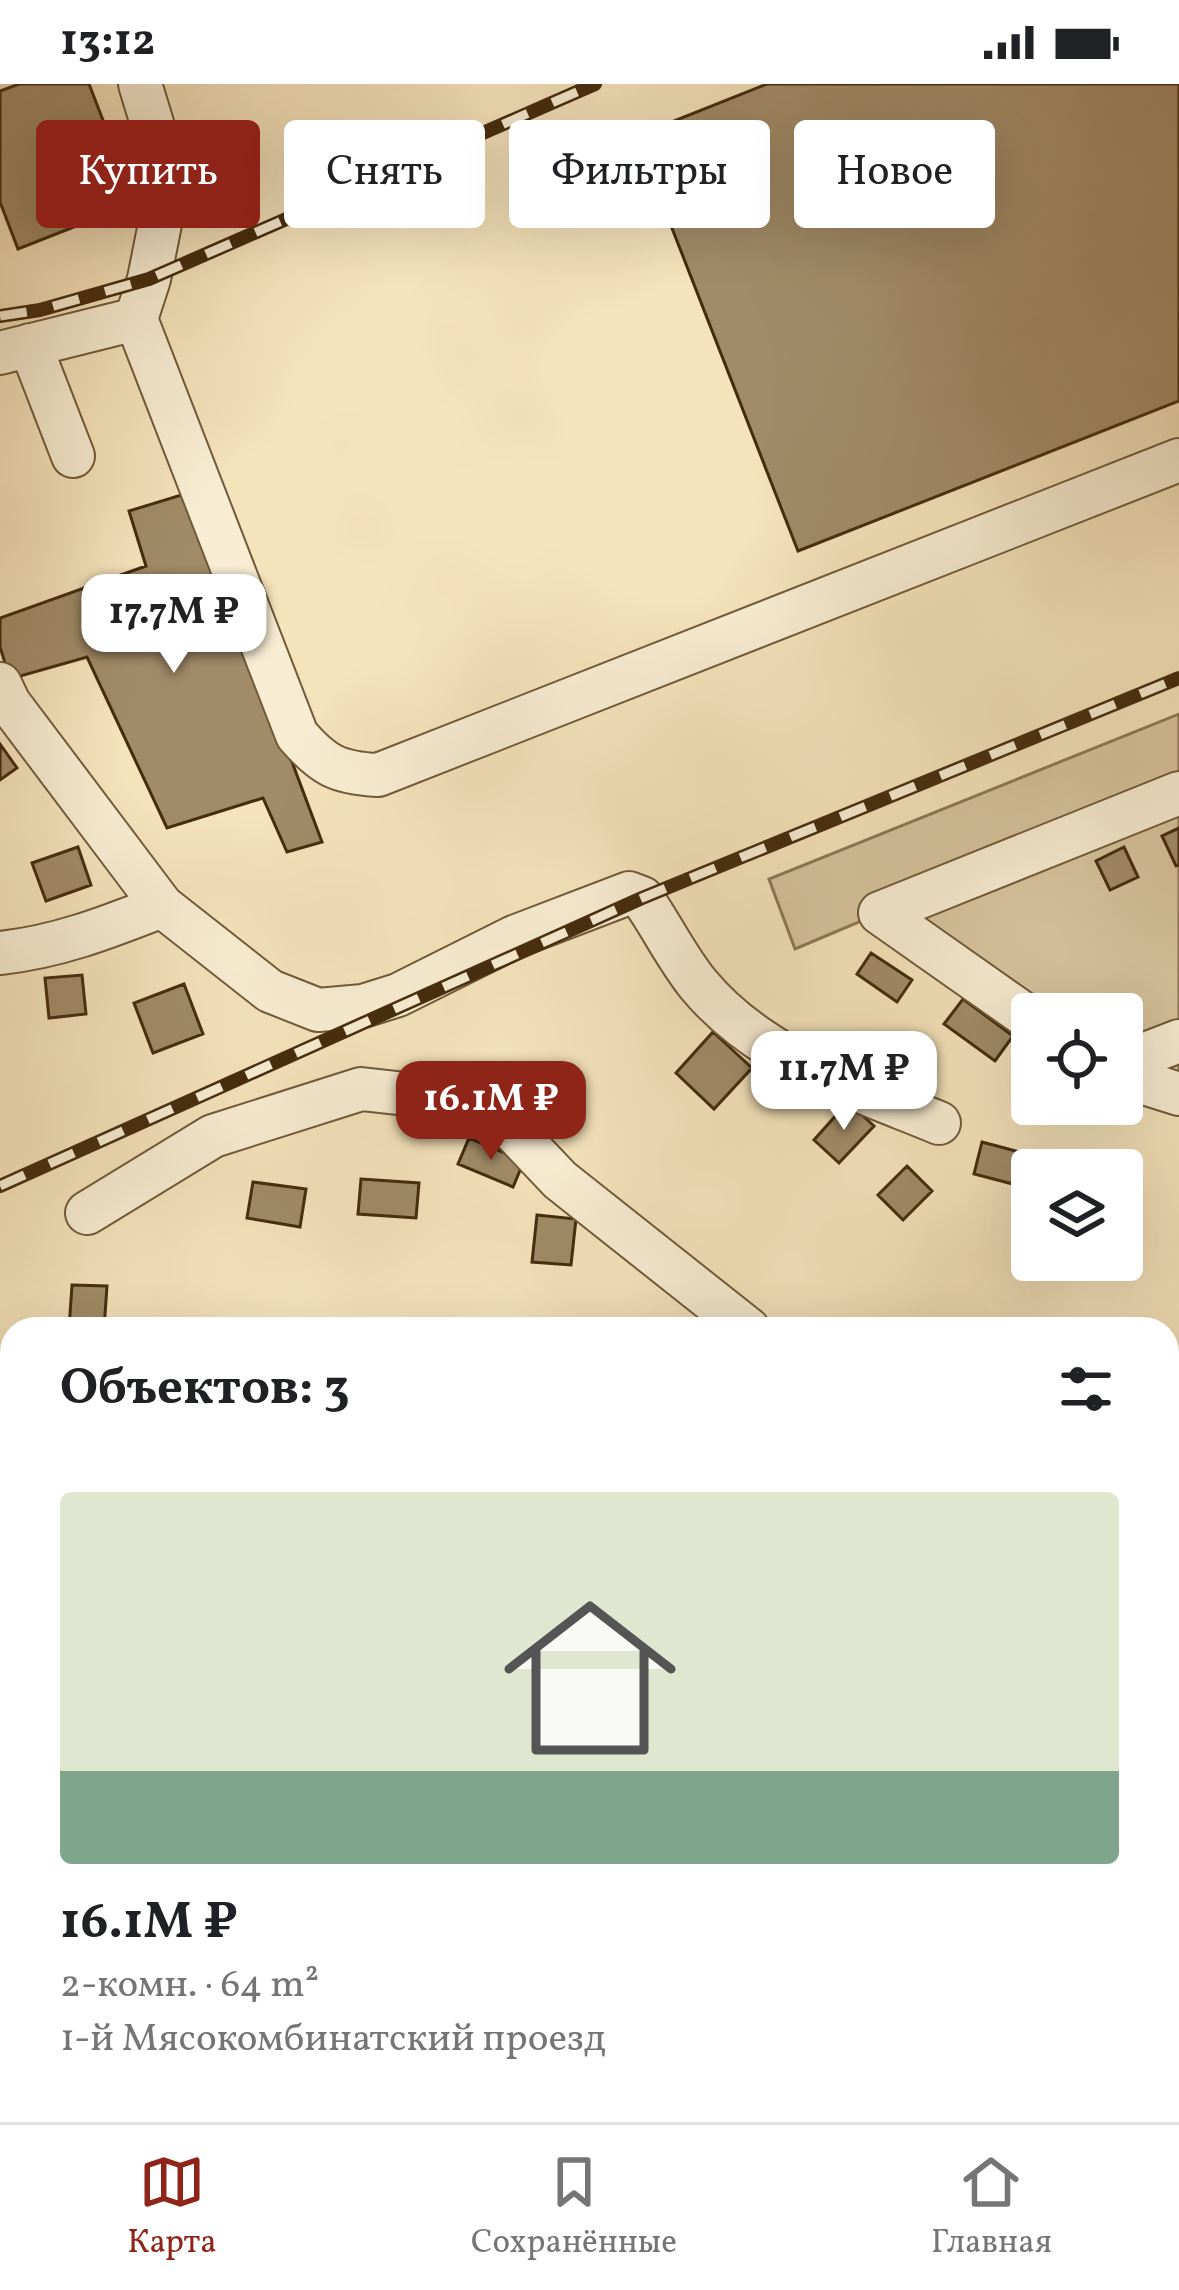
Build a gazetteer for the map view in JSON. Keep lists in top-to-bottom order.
{
  "page": {
    "status": "13:12",
    "chip": [
      "Купить",
      "Снять",
      "Фильтры",
      "Новое"
    ],
    "price": ["17.7M ₽", "11.7M ₽", "16.1M ₽"],
    "heading": "Объектов: 3",
    "list": [
      {
        "name": "16.1M ₽",
        "note": "2-комн. · 64 m² · 1-й Мясокомбинатский проезд"
      }
    ],
    "tabs": ["Карта", "Сохранённые", "Главная"]
  }
}
